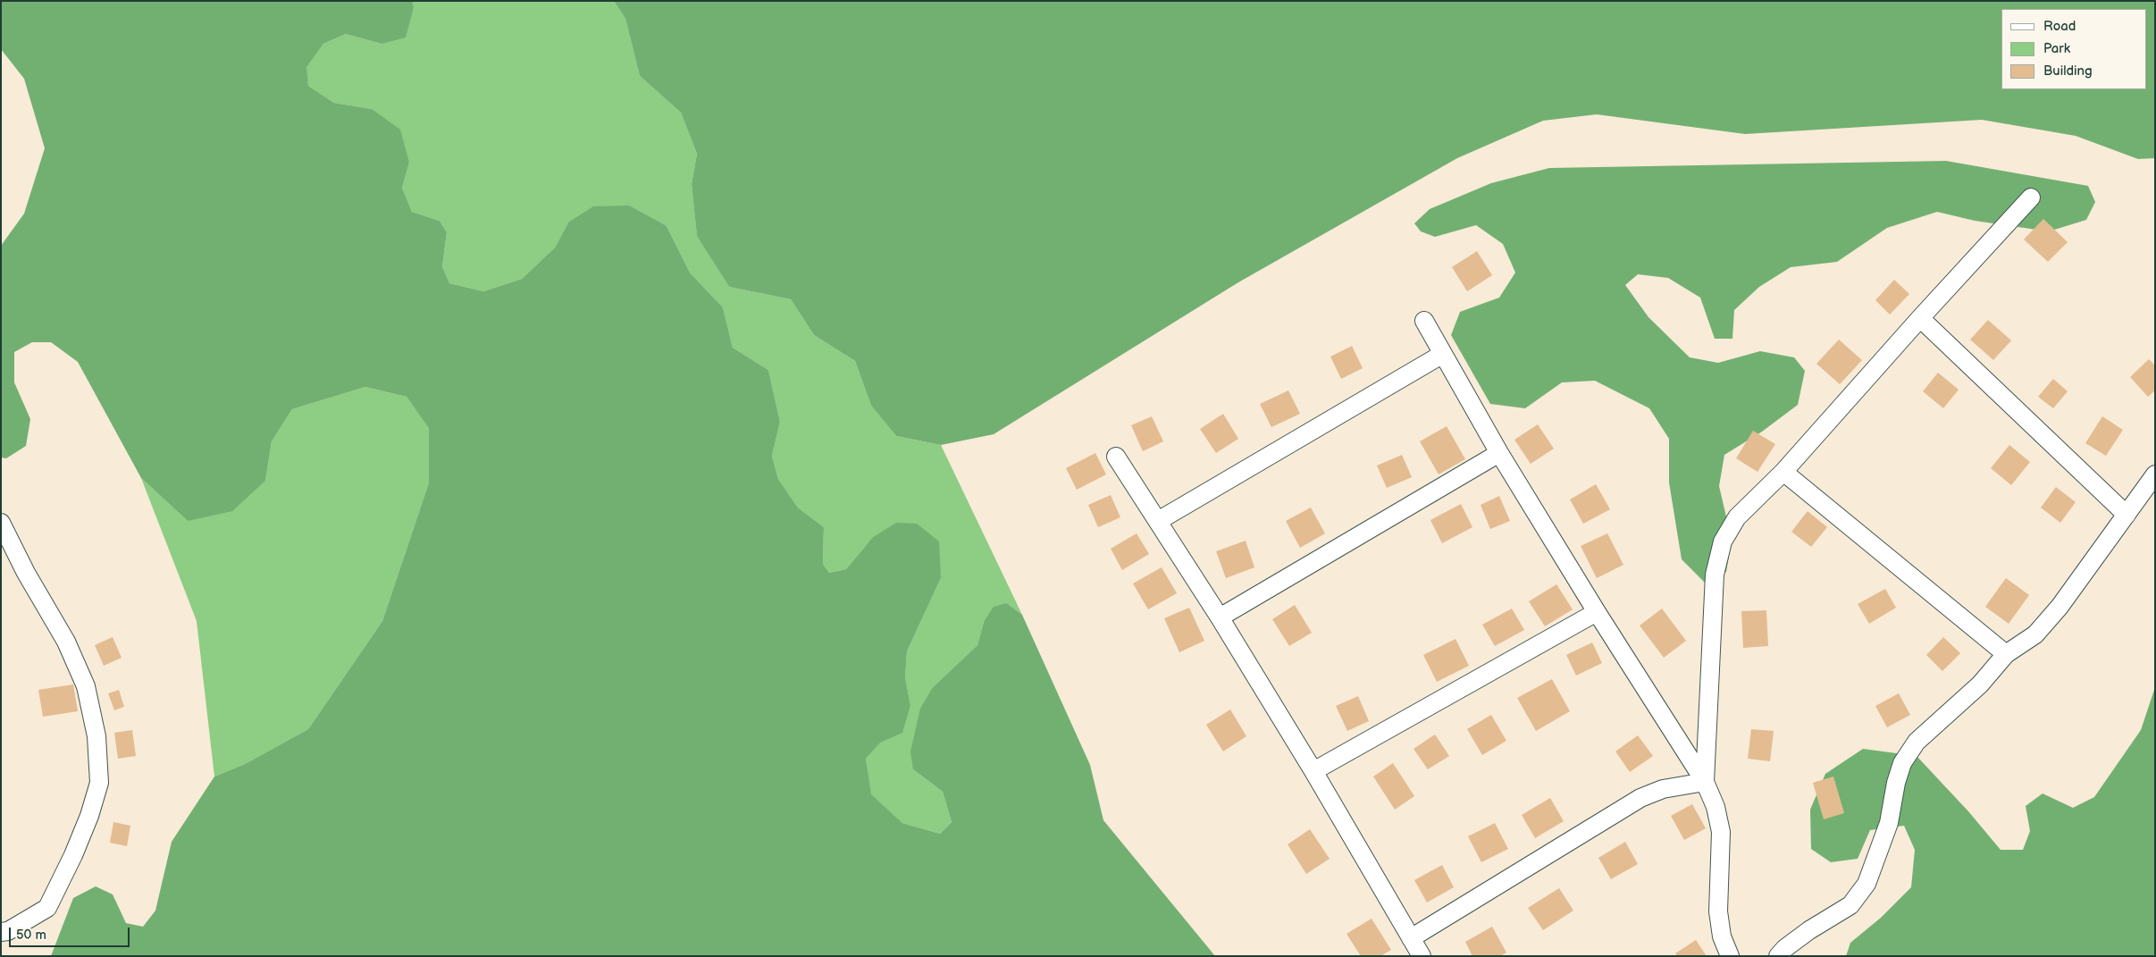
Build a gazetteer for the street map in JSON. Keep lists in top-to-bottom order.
{
  "legend": ["Road", "Park", "Building"],
  "scale_bar": "50 m"
}
